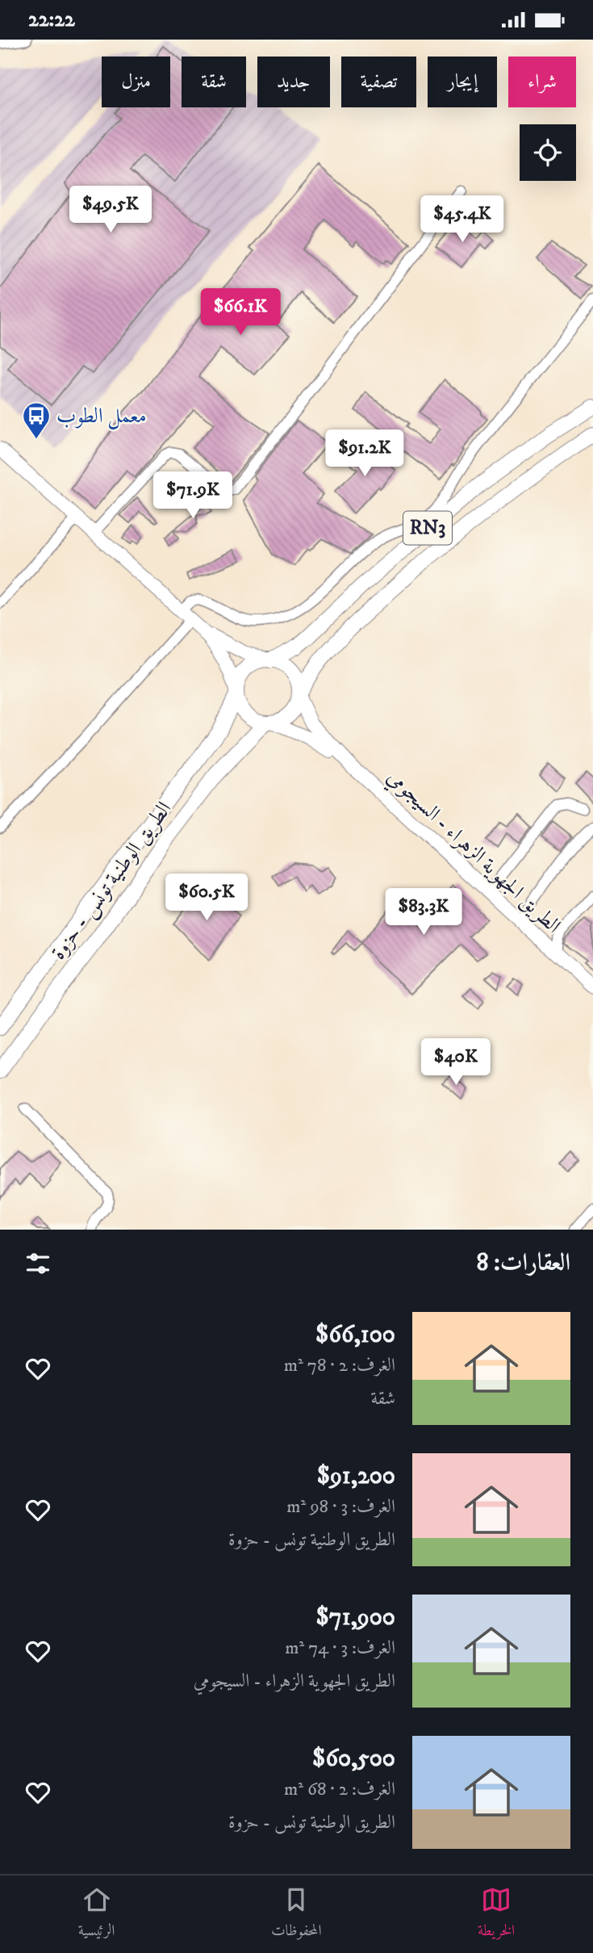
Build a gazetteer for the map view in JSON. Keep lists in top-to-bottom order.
{
  "streets": {
    "highway": ["RN3", "الطريق الوطنية تونس - حزوة"],
    "main road": ["الطريق الجهوية الزهراء - السيجومي"]
  },
  "crossings": [
    ["RN3", "الطريق الجهوية الزهراء - السيجومي"],
    ["RN3", "الطريق الوطنية تونس - حزوة"],
    ["الطريق الجهوية الزهراء - السيجومي", "الطريق الوطنية تونس - حزوة"]
  ],
  "places": {
    "bus stop": ["معمل الطوب"]
  },
  "page": {
    "status": "22:22",
    "chip": [
      "شراء",
      "إيجار",
      "تصفية",
      "جديد",
      "شقة",
      "منزل"
    ],
    "price": [
      "$49.5K",
      "$45.4K",
      "$66.1K",
      "$91.2K",
      "$71.9K",
      "$60.5K",
      "$83.3K",
      "$40K"
    ],
    "heading": "العقارات: 8",
    "list": [
      {
        "name": "$66,100",
        "note": "الغرف: 2 · 78 m² · شقة"
      },
      {
        "name": "$91,200",
        "note": "الغرف: 3 · 98 m² · الطريق الوطنية تونس - حزوة"
      },
      {
        "name": "$71,900",
        "note": "الغرف: 3 · 74 m² · الطريق الجهوية الزهراء - السيجومي"
      },
      {
        "name": "$60,500",
        "note": "الغرف: 2 · 68 m² · الطريق الوطنية تونس - حزوة"
      }
    ],
    "tabs": ["الخريطة", "المحفوظات", "الرئيسية"]
  }
}
